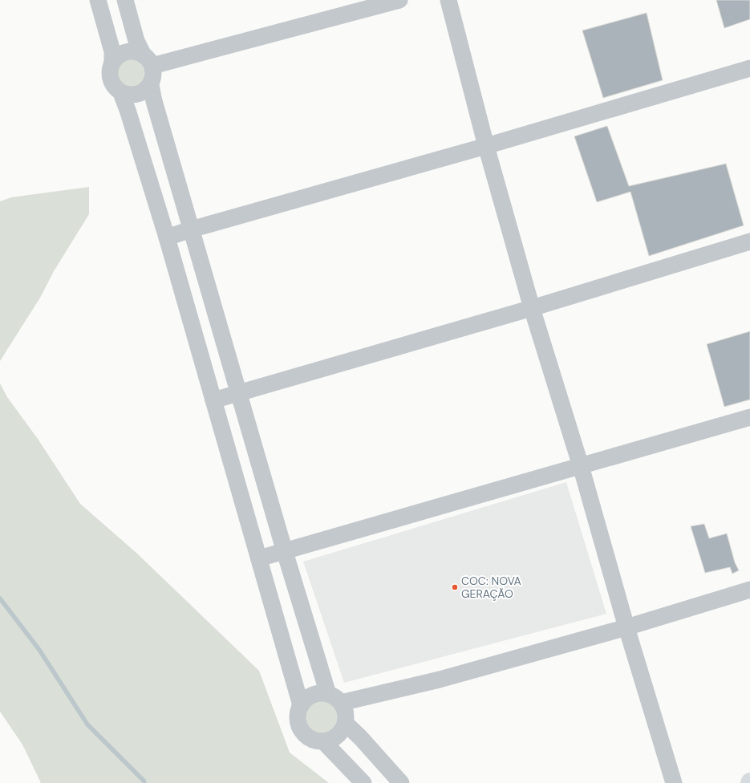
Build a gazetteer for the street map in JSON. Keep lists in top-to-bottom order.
{
  "places": ["COC: NOVA GERAÇÃO"]
}
